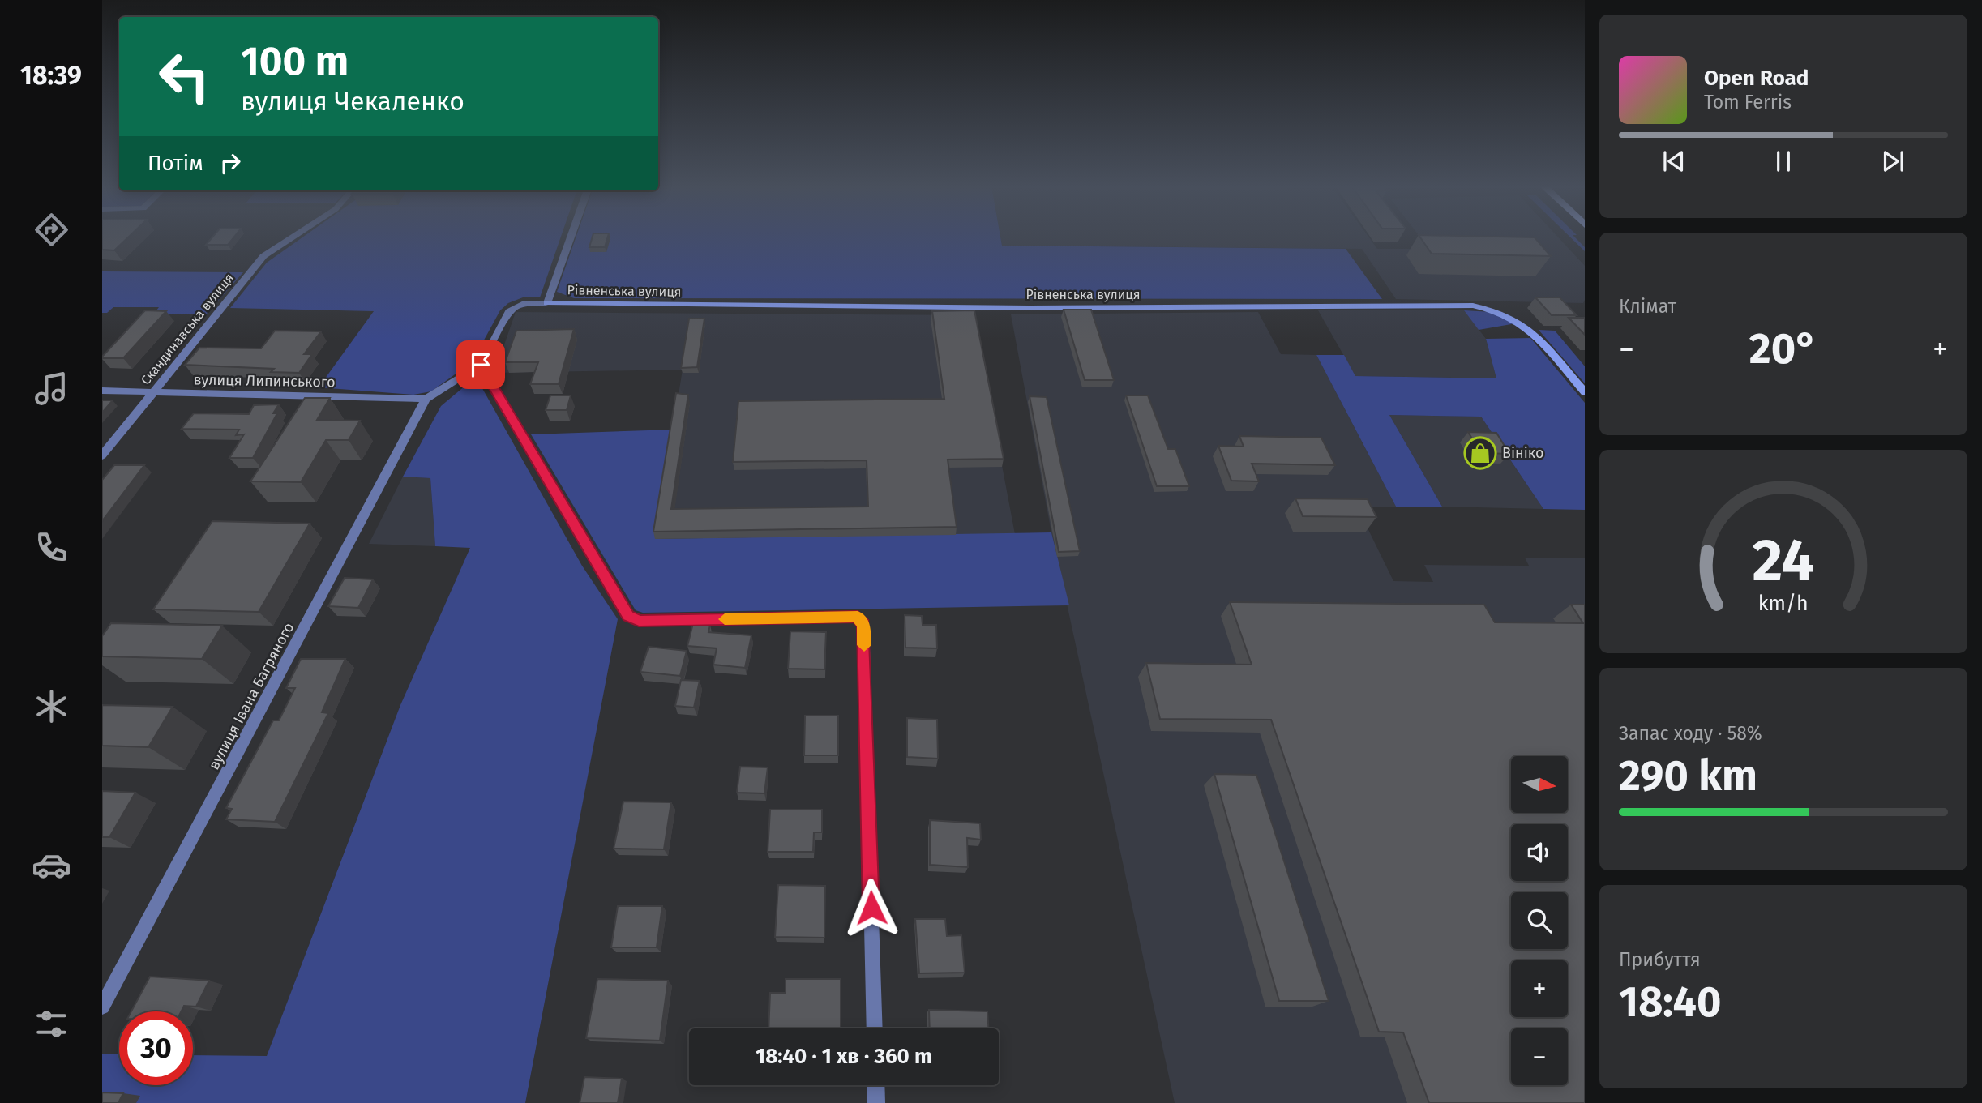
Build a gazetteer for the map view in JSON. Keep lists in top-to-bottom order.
{
  "streets": {
    "street": [
      "Рівненська вулиця",
      "Скандинавська вулиця",
      "вулиця Липинського",
      "вулиця Івана Багряного"
    ]
  },
  "crossings": [
    ["Скандинавська вулиця", "вулиця Липинського"],
    ["вулиця Липинського", "вулиця Івана Багряного"]
  ],
  "places": {
    "shop": ["Вініко"]
  },
  "north": "right",
  "page": {
    "tabs": "18:39",
    "turn": ["100 m", "вулиця Чекаленко"],
    "song": ["Open Road", "Tom Ferris"],
    "then": "Потім",
    "tile": [
      "Клімат",
      ["Запас ходу · 58%", "290 km"],
      ["Прибуття", "18:40"]
    ],
    "heat": ["−", "20°", "+"],
    "map_buttons": ["+", "−"],
    "limit": "30",
    "trip": "18:40 · 1 хв · 360 m",
    "gauge": ["24", "km/h"]
  }
}
